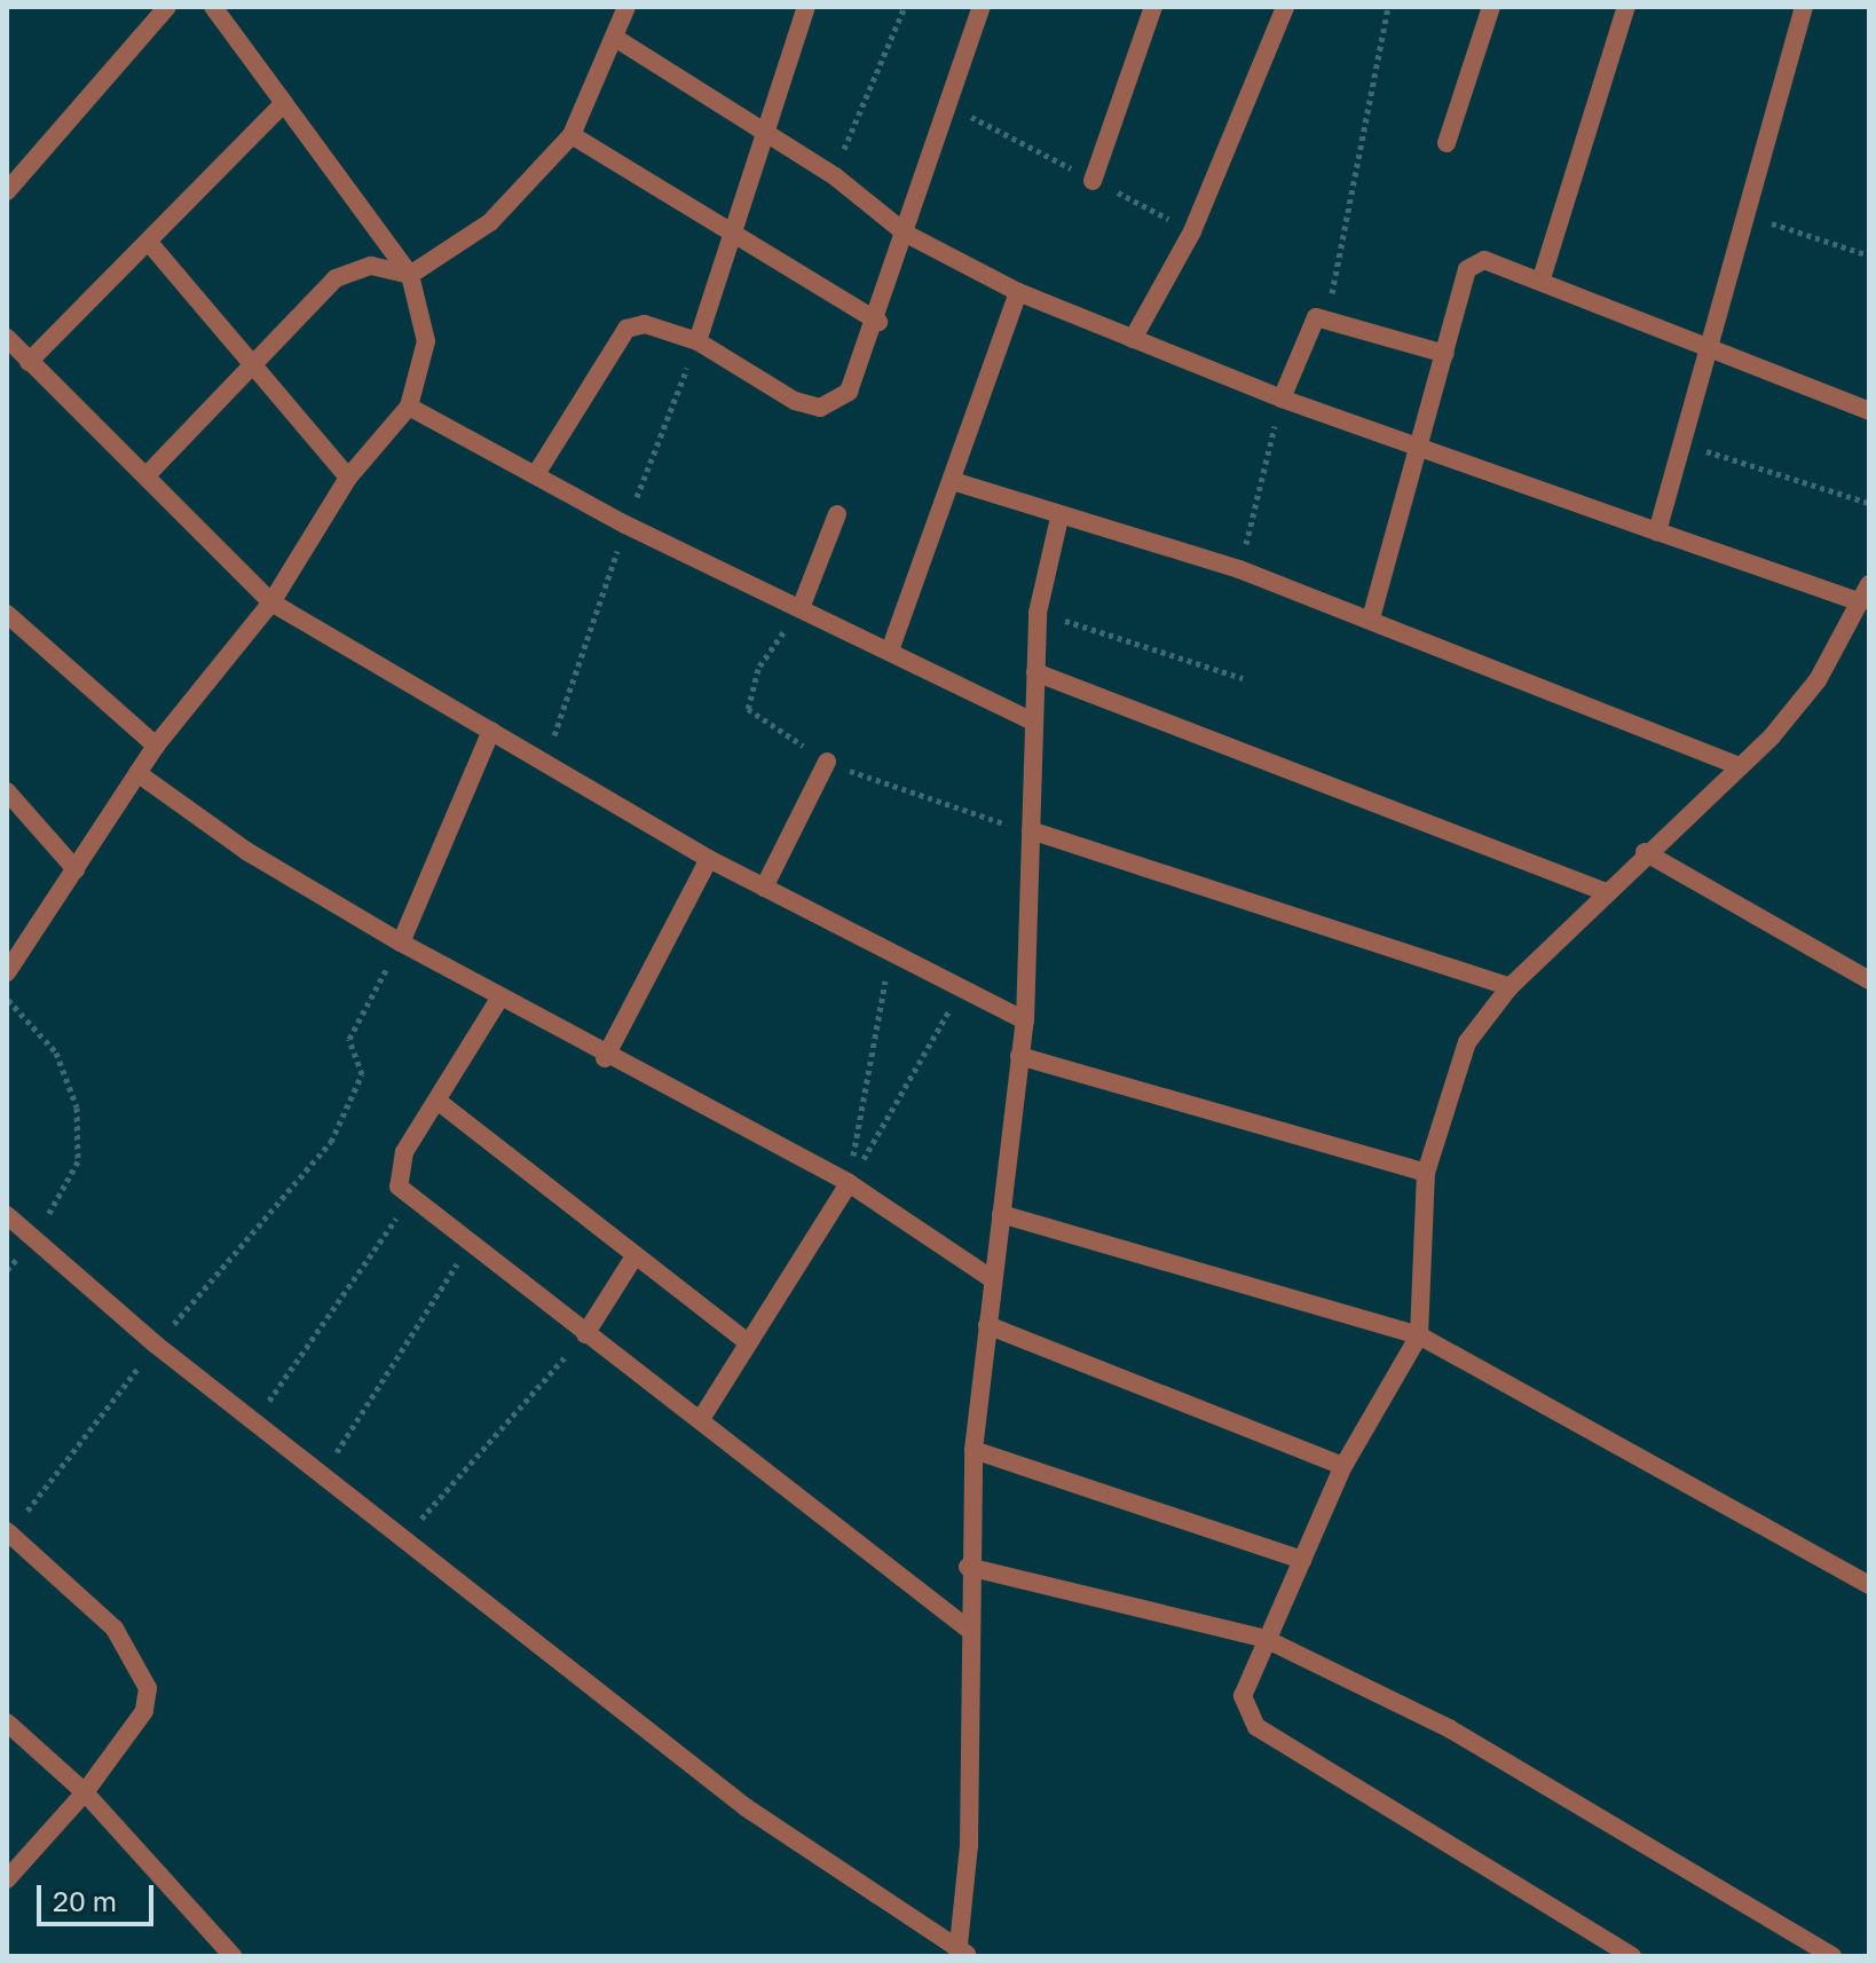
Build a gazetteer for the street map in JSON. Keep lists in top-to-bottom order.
{
  "scale_bar": "20 m"
}
